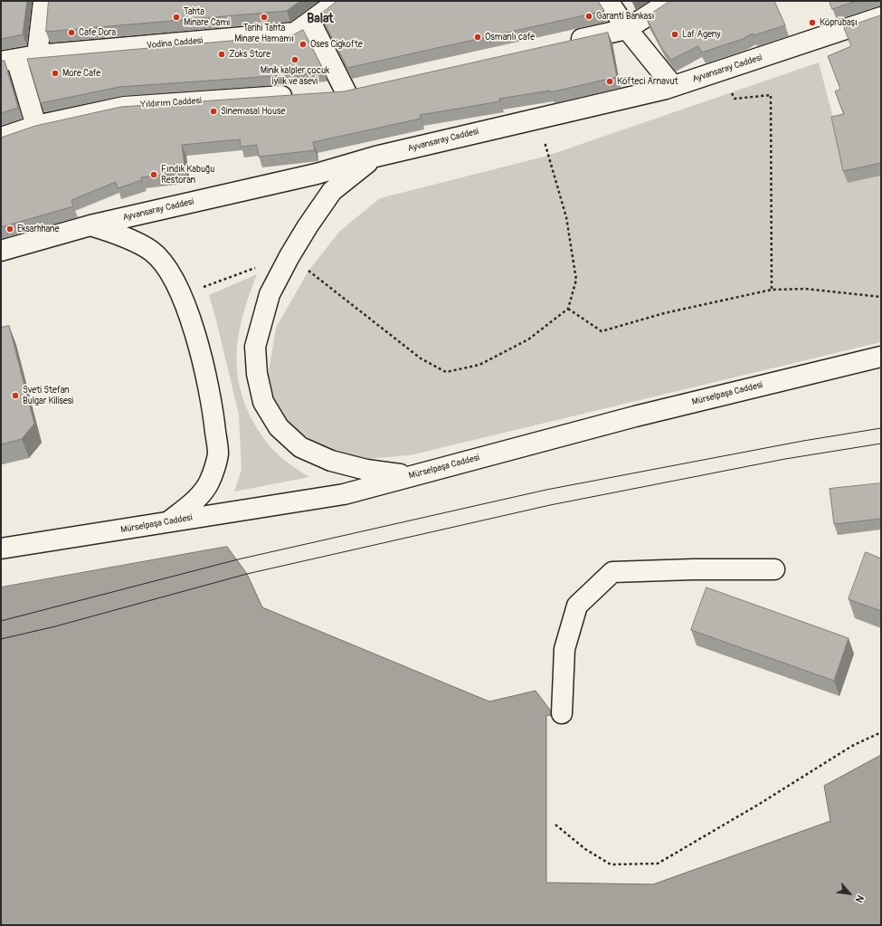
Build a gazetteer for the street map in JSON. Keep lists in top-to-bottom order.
{
  "streets": {
    "main road": [
      "Vodina Caddesi",
      "Ayvansaray Caddesi",
      "Yıldırım Caddesi",
      "Mürselpaşa Caddesi"
    ]
  },
  "districts": ["Balat"],
  "places": [
    "Garanti Bankası",
    "Tahta Minare Cami",
    "Tarihi Tahta Minare Hamamı",
    "Köprübaşı",
    "Cafe Dora",
    "Laf Ageny",
    "Osmanlı cafe",
    "Oses Cigkofte",
    "Zoks Store",
    "Minik kalpler çocuk iyilik ve asevi",
    "More Cafe",
    "Köfteci Arnavut",
    "Sinemasal House",
    "Fındık Kabuğu Restoran",
    "Eksarhhane",
    "Sveti Stefan Bulgar Kilisesi"
  ],
  "north": "bottom right"
}
